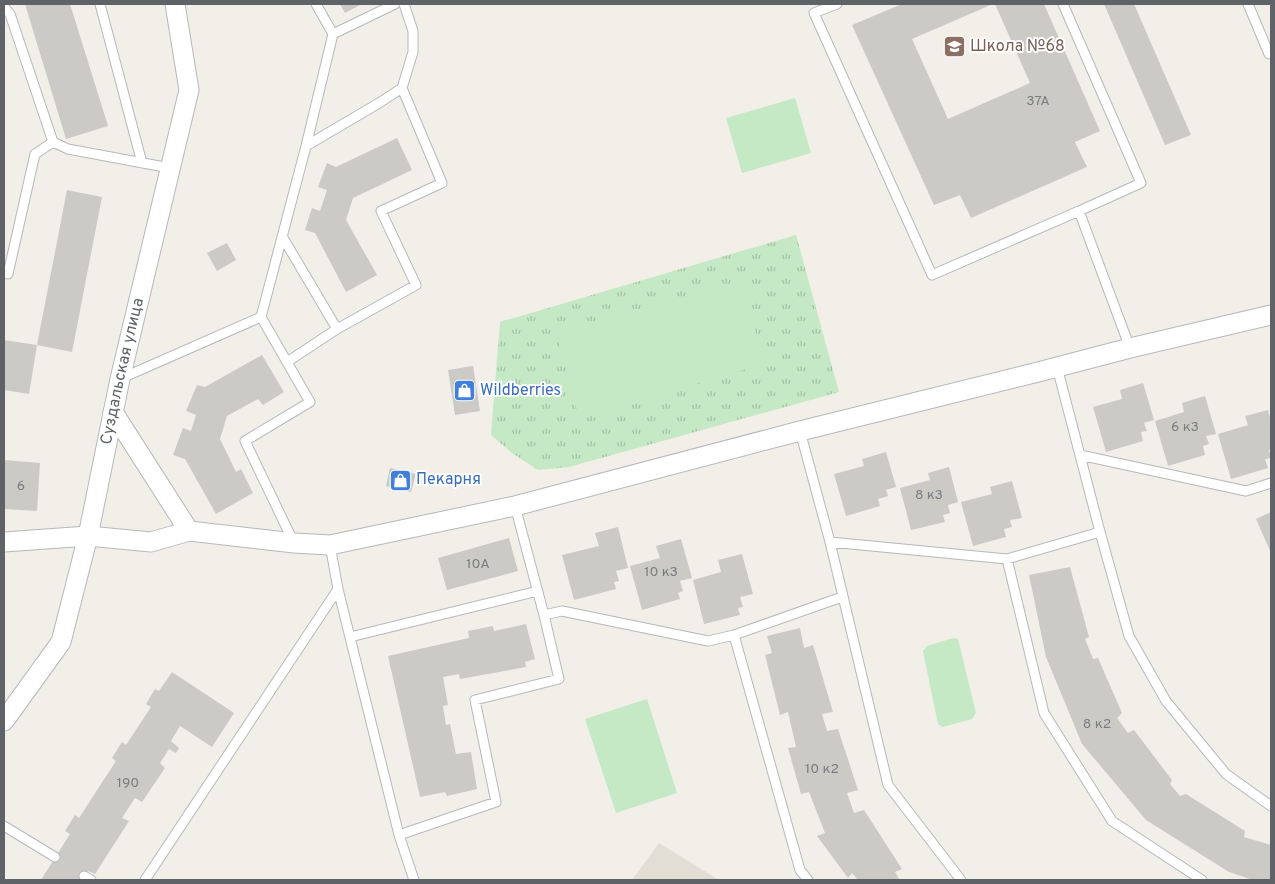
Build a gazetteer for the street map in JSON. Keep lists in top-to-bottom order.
{
  "streets": {
    "street": ["Суздальская улица"]
  },
  "places": {
    "school or university": ["Школа №68"],
    "shop": ["Wildberries", "Пекарня"]
  },
  "house_numbers": [
    "37А",
    "6 к3",
    "6",
    "8 к3",
    "10А",
    "10 к3",
    "8 к2",
    "10 к2",
    "190"
  ]
}
